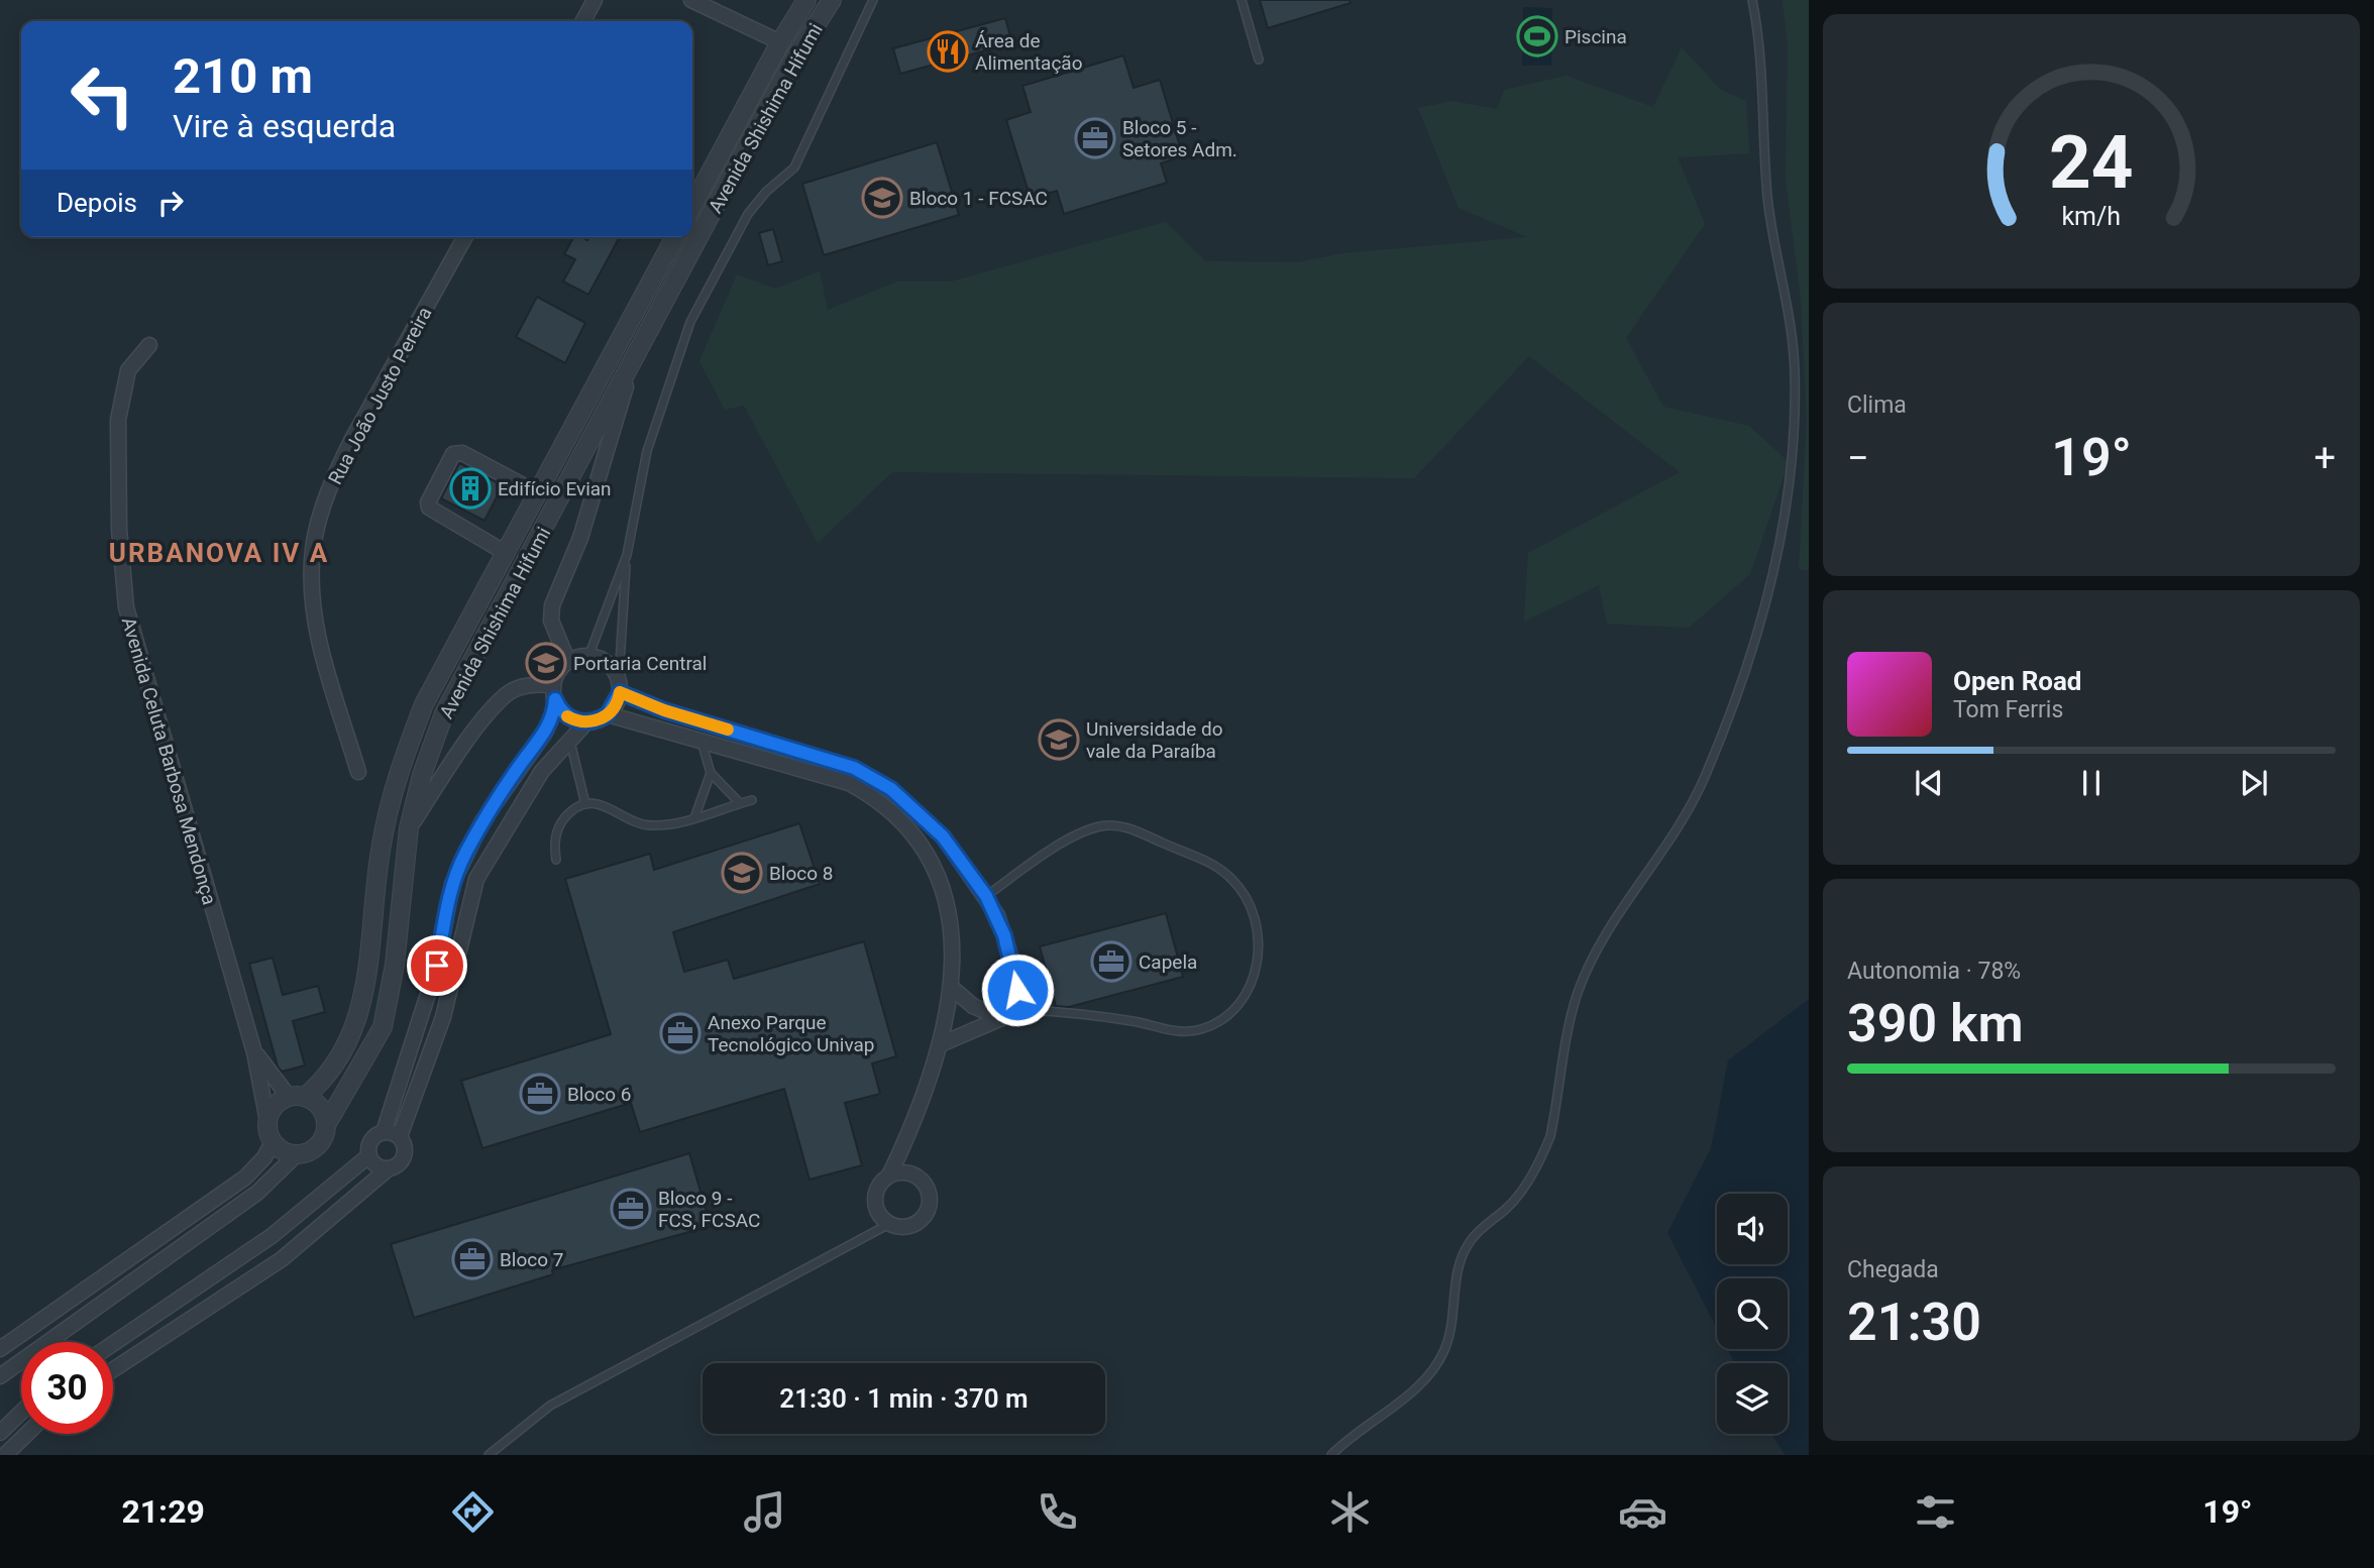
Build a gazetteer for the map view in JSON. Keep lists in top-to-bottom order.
{
  "streets": {
    "street": ["Avenida Shishima Hifumi", "Rua João Justo Pereira", "Avenida Celuta Barbosa Mendonça"]
  },
  "crossings": [
    ["Avenida Shishima Hifumi", "Avenida Celuta Barbosa Mendonça"]
  ],
  "districts": ["URBANOVA IV A"],
  "places": {
    "sports": ["Piscina"],
    "restaurant": ["Área de Alimentação"],
    "office": [
      "Bloco 5 - Setores Adm.",
      "Capela",
      "Anexo Parque Tecnológico Univap",
      "Bloco 6",
      "Bloco 9 - FCS, FCSAC",
      "Bloco 7"
    ],
    "school or university": [
      "Bloco 1 - FCSAC",
      "Portaria Central",
      "Universidade do vale da Paraíba",
      "Bloco 8"
    ],
    "building": ["Edifício Evian"]
  },
  "page": {
    "turn": ["210 m", "Vire à esquerda"],
    "then": "Depois",
    "tile": [
      "Clima",
      ["Autonomia · 78%", "390 km"],
      ["Chegada", "21:30"]
    ],
    "heat": ["−", "19°", "+"],
    "song": ["Open Road", "Tom Ferris"],
    "limit": "30",
    "trip": "21:30 · 1 min · 370 m",
    "tabs": ["21:29", "19°"],
    "gauge": ["24", "km/h"]
  }
}
